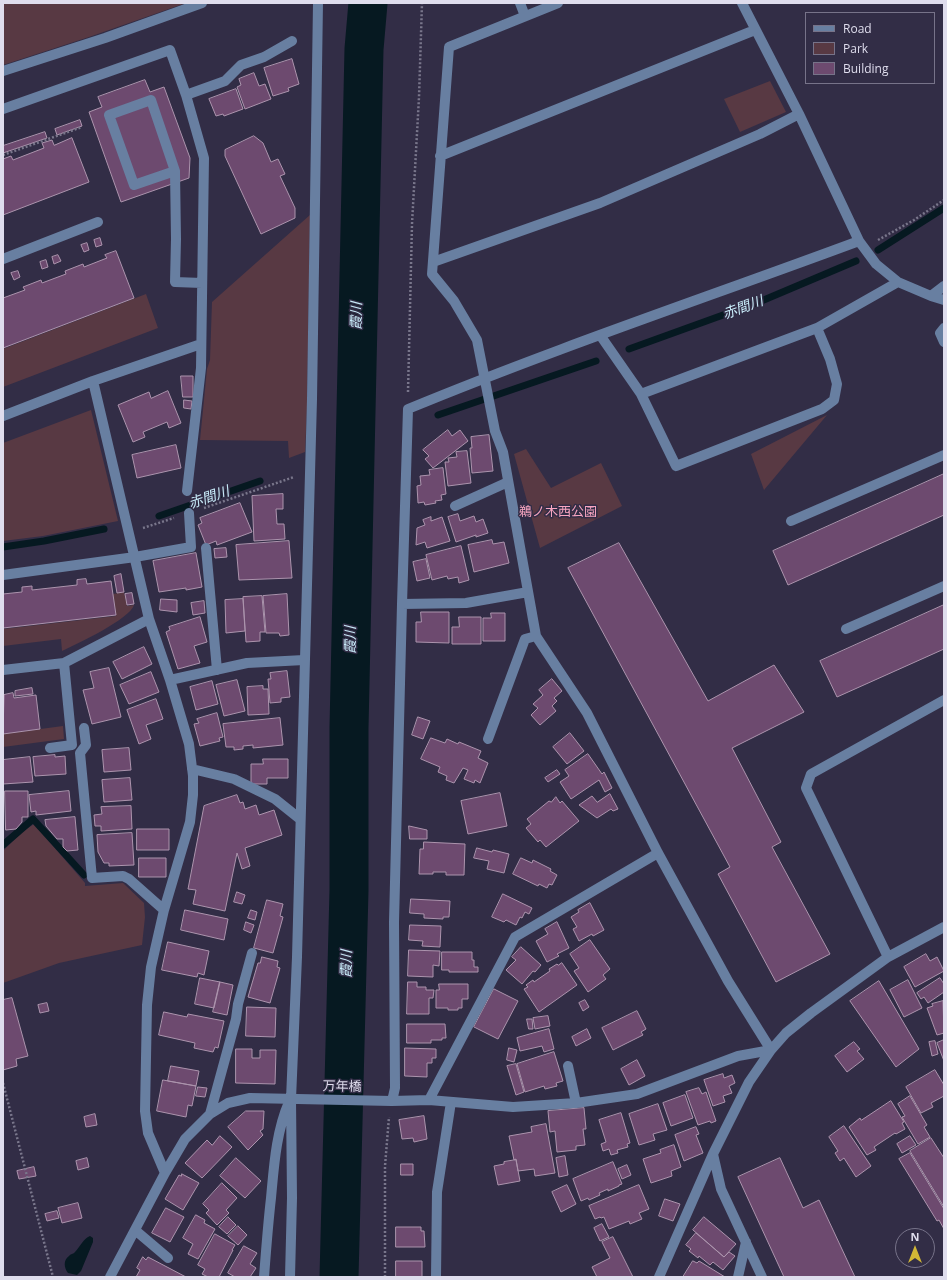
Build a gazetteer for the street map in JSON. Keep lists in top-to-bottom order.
{
  "streets": {
    "street": ["万年橋"]
  },
  "water": ["赤間川", "霞川"],
  "parks": ["鵜ノ木西公園"],
  "legend": ["Road", "Park", "Building"],
  "north": "top"
}
